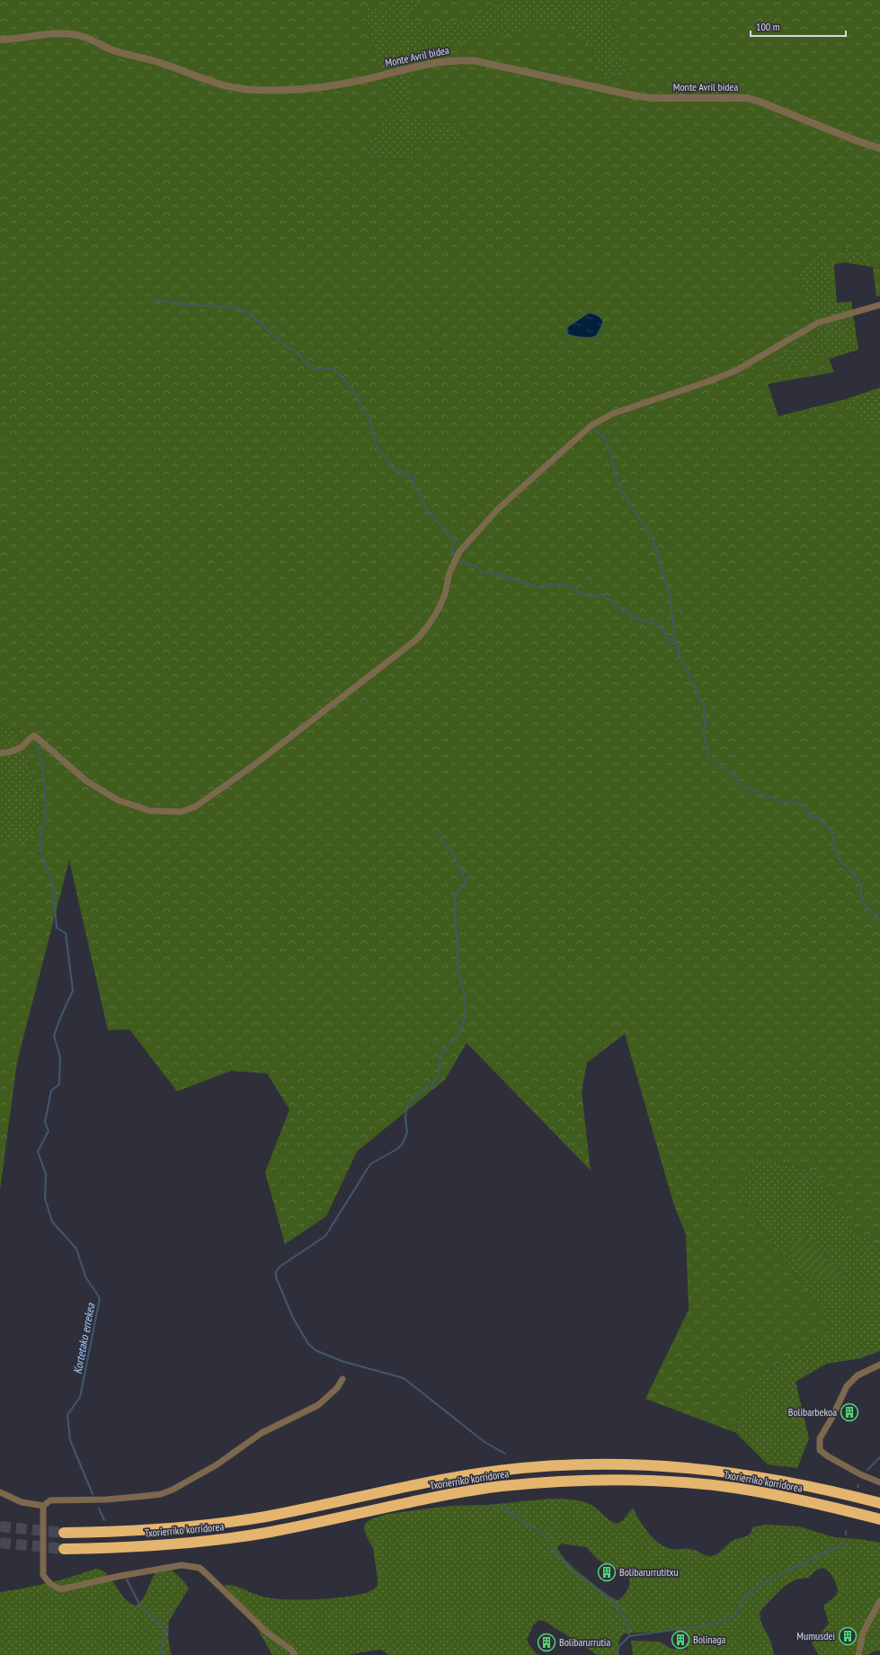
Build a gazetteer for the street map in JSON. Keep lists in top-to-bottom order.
{
  "streets": {
    "highway": ["Txorierriko korridorea"],
    "street": ["Monte Avril bidea"]
  },
  "water": ["Kortetako errekea"],
  "places": {
    "building": [
      "Bolibarbekoa",
      "Bolibarurrutitxu",
      "Mumusdei",
      "Bolinaga",
      "Bolibarurrutia"
    ]
  },
  "scale_bar": "100 m"
}
